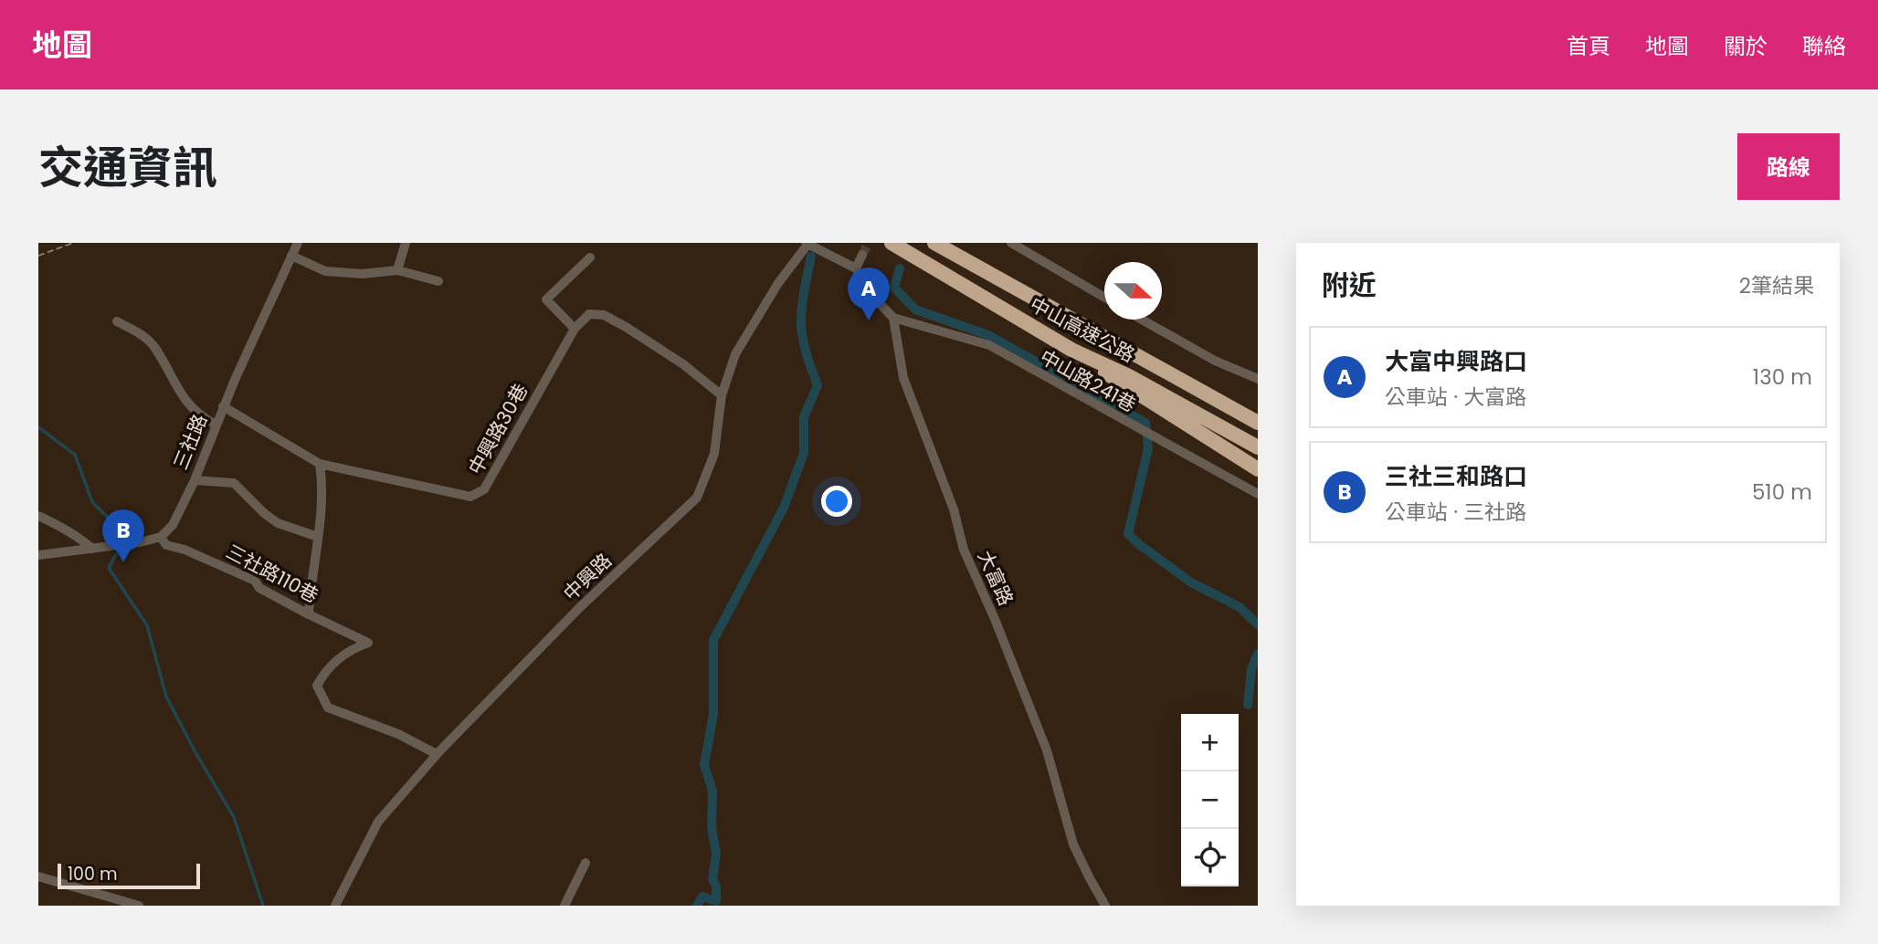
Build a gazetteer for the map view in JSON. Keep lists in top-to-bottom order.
{
  "streets": {
    "highway": ["中山高速公路"],
    "street": [
      "中山路241巷",
      "中興路30巷",
      "三社路",
      "三社路110巷",
      "中興路",
      "大富路"
    ]
  },
  "crossings": [
    ["中山路241巷", "大富路"],
    ["中興路30巷", "三社路"],
    ["三社路", "三社路110巷"],
    ["三社路110巷", "中興路"]
  ],
  "scale_bar": "100 m",
  "north": "right",
  "page": {
    "header": "地圖",
    "nav": [
      "首頁",
      "地圖",
      "關於",
      "聯絡"
    ],
    "title": "交通資訊",
    "buttons": "路線",
    "heading": ["附近", "2筆結果"],
    "pins": ["A", "B"],
    "list": [
      {
        "mark": "A",
        "name": "大富中興路口",
        "note": "公車站 · 大富路",
        "value": "130 m"
      },
      {
        "mark": "B",
        "name": "三社三和路口",
        "note": "公車站 · 三社路",
        "value": "510 m"
      }
    ],
    "map_buttons": ["+", "−"],
    "scale": "100 m"
  }
}
